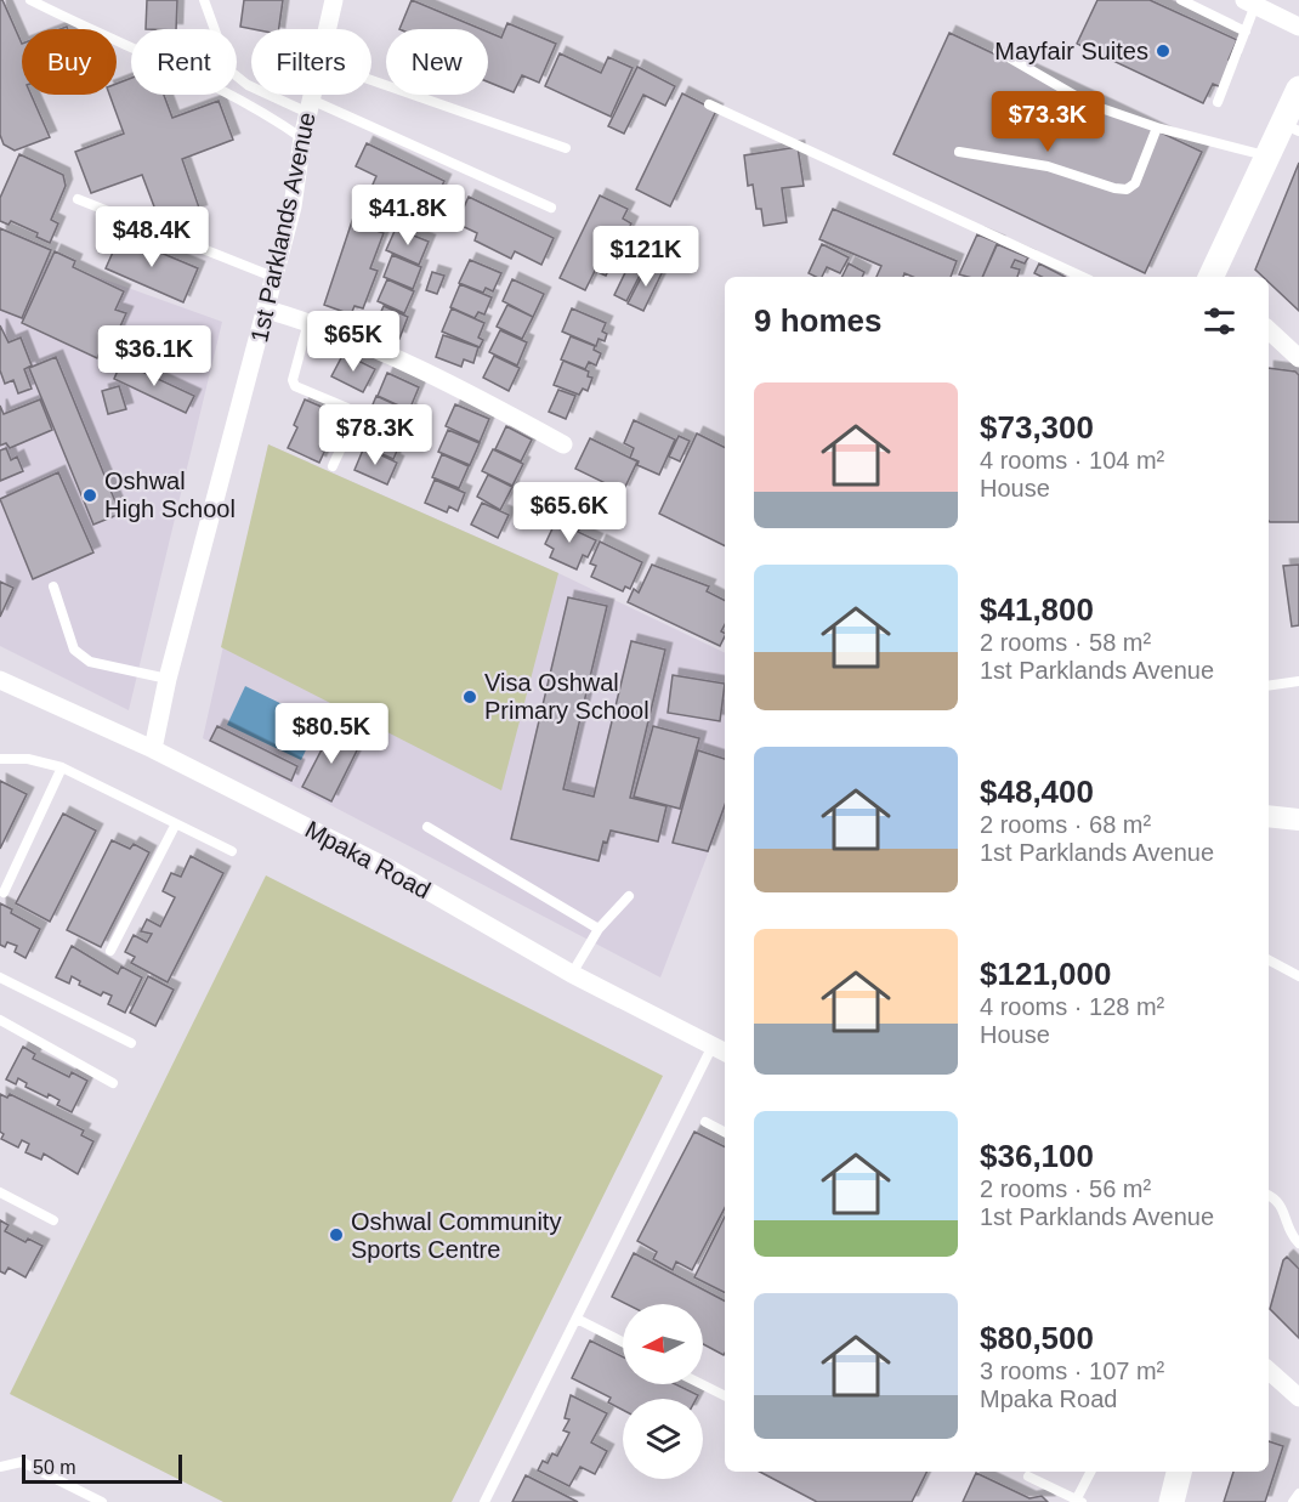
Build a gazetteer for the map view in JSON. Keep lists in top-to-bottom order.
{
  "streets": {
    "street": ["1st Parklands Avenue", "Mpaka Road"]
  },
  "crossings": [
    ["1st Parklands Avenue", "Mpaka Road"]
  ],
  "places": [
    "Mayfair Suites",
    "Oshwal High School",
    "Visa Oshwal Primary School",
    "Oshwal Community Sports Centre"
  ],
  "scale_bar": "50 m",
  "north": "left",
  "page": {
    "chip": [
      "Buy",
      "Rent",
      "Filters",
      "New"
    ],
    "price": [
      "$73.3K",
      "$41.8K",
      "$48.4K",
      "$121K",
      "$65K",
      "$36.1K",
      "$78.3K",
      "$65.6K",
      "$80.5K"
    ],
    "heading": "9 homes",
    "list": [
      {
        "name": "$73,300",
        "note": "4 rooms · 104 m² · House"
      },
      {
        "name": "$41,800",
        "note": "2 rooms · 58 m² · 1st Parklands Avenue"
      },
      {
        "name": "$48,400",
        "note": "2 rooms · 68 m² · 1st Parklands Avenue"
      },
      {
        "name": "$121,000",
        "note": "4 rooms · 128 m² · House"
      },
      {
        "name": "$36,100",
        "note": "2 rooms · 56 m² · 1st Parklands Avenue"
      },
      {
        "name": "$80,500",
        "note": "3 rooms · 107 m² · Mpaka Road"
      }
    ],
    "scale": "50 m"
  }
}
